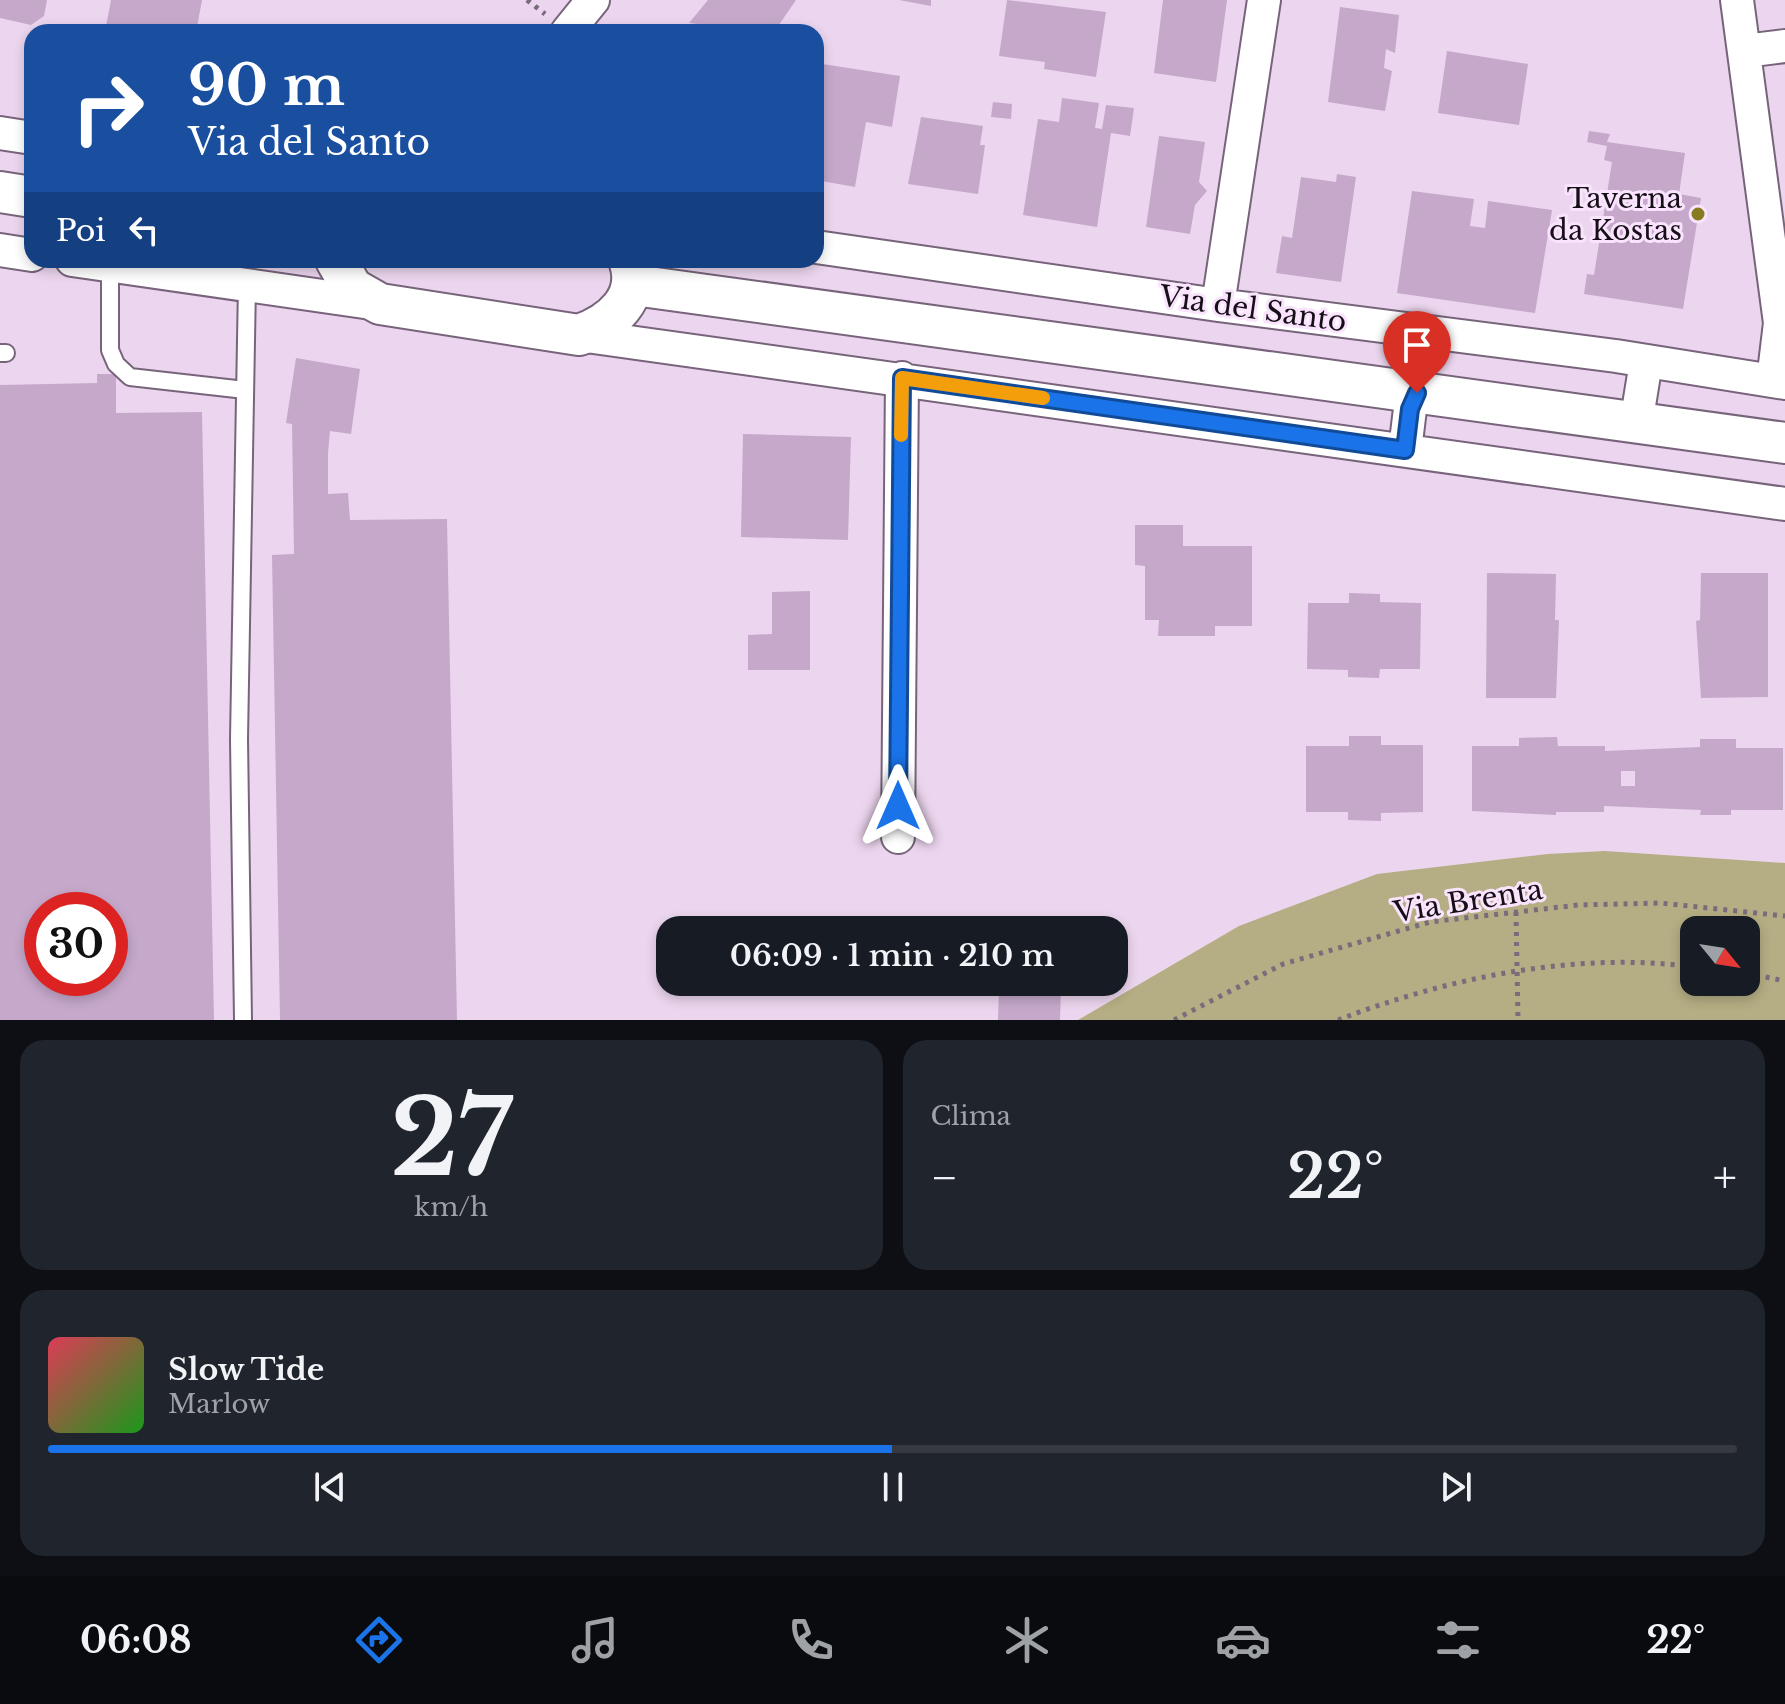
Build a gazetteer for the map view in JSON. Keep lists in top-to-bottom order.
{
  "streets": {
    "street": ["Via del Santo"],
    "path": ["Via Brenta"]
  },
  "places": ["Taverna da Kostas"],
  "north": "bottom right",
  "page": {
    "turn": ["90 m", "Via del Santo"],
    "then": "Poi",
    "limit": "30",
    "trip": "06:09 · 1 min · 210 m",
    "tile": [
      ["27", "km/h"],
      "Clima"
    ],
    "heat": ["−", "22°", "+"],
    "song": ["Slow Tide", "Marlow"],
    "tabs": ["06:08", "22°"]
  }
}
